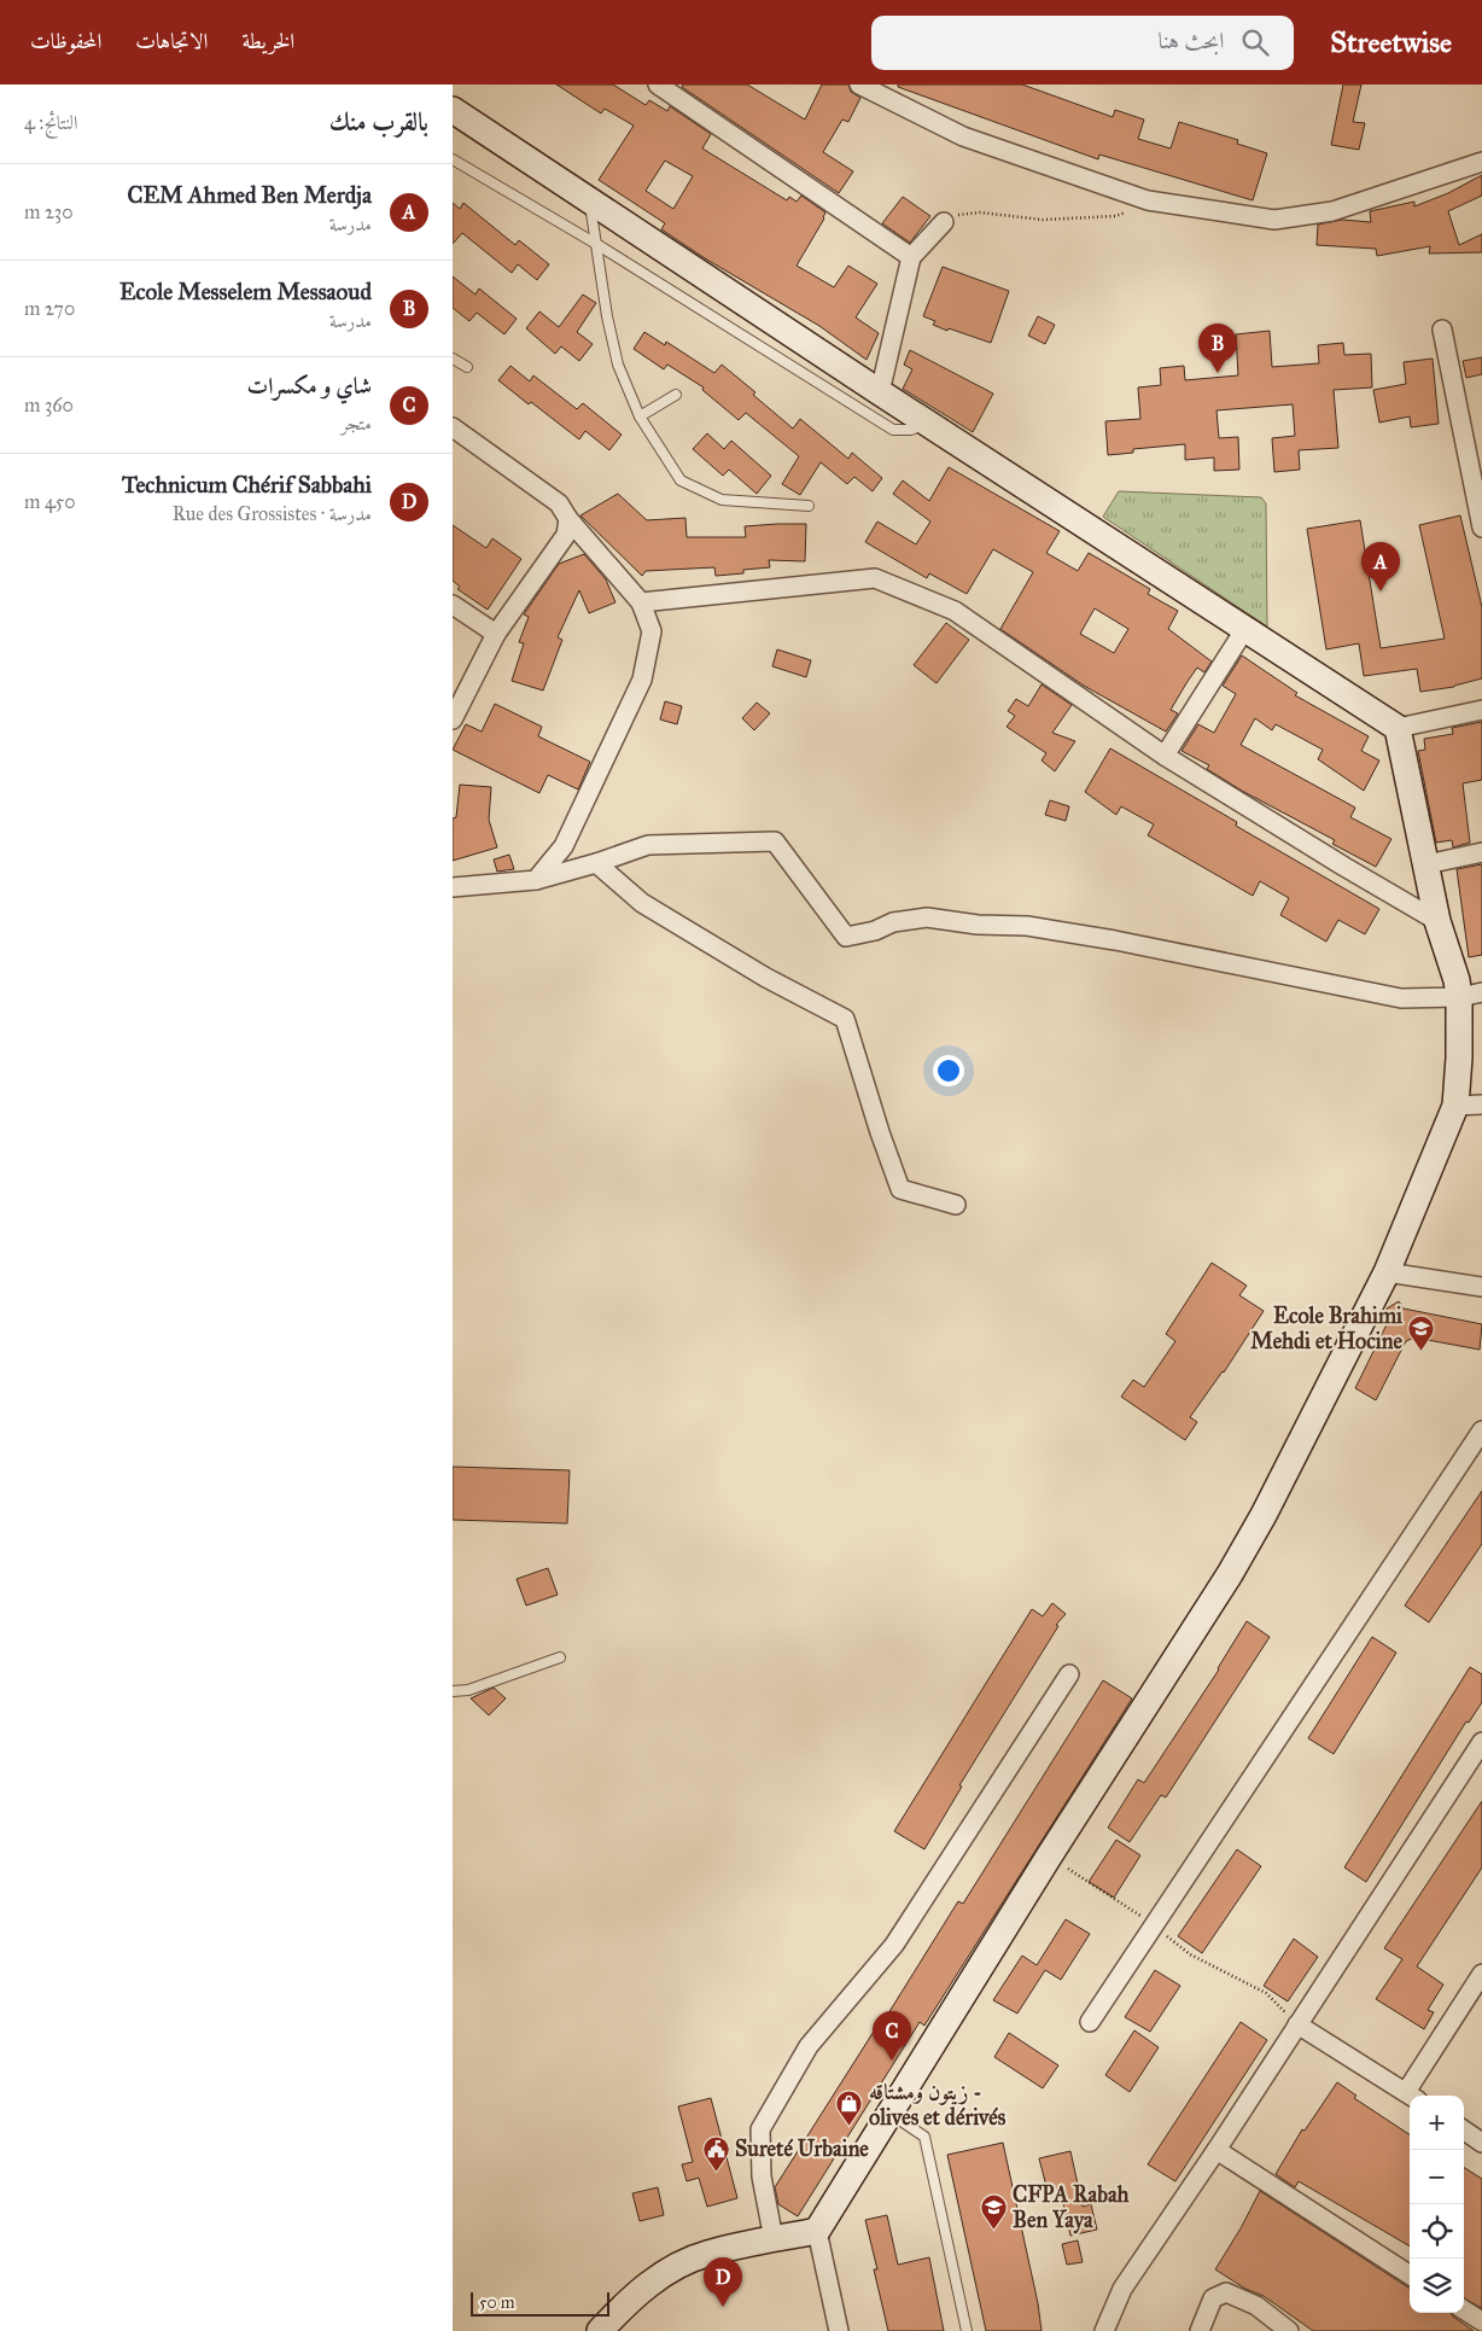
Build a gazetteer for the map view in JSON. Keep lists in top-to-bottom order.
{
  "places": {
    "school or university": ["Ecole Brahimi Mehdi et Hocine", "CFPA Rabah Ben Yaya"],
    "shop": ["زيتون ومشتاقه - olives et dérivés"],
    "public building": ["Sureté Urbaine"]
  },
  "scale_bar": "50 m",
  "page": {
    "header": "Streetwise",
    "search": "ابحث هنا",
    "nav": ["الخريطة", "الاتجاهات", "المحفوظات"],
    "heading": ["بالقرب منك", "النتائج: 4"],
    "list": [
      {
        "mark": "A",
        "name": "CEM Ahmed Ben Merdja",
        "note": "مدرسة",
        "value": "230 m"
      },
      {
        "mark": "B",
        "name": "Ecole Messelem Messaoud",
        "note": "مدرسة",
        "value": "270 m"
      },
      {
        "mark": "C",
        "name": "شاي و مكسرات",
        "note": "متجر",
        "value": "360 m"
      },
      {
        "mark": "D",
        "name": "Technicum Chérif Sabbahi",
        "note": "مدرسة · Rue des Grossistes",
        "value": "450 m"
      }
    ],
    "pins": [
      "B",
      "A",
      "C",
      "D"
    ],
    "map_buttons": ["+", "−"],
    "scale": "50 m"
  }
}
